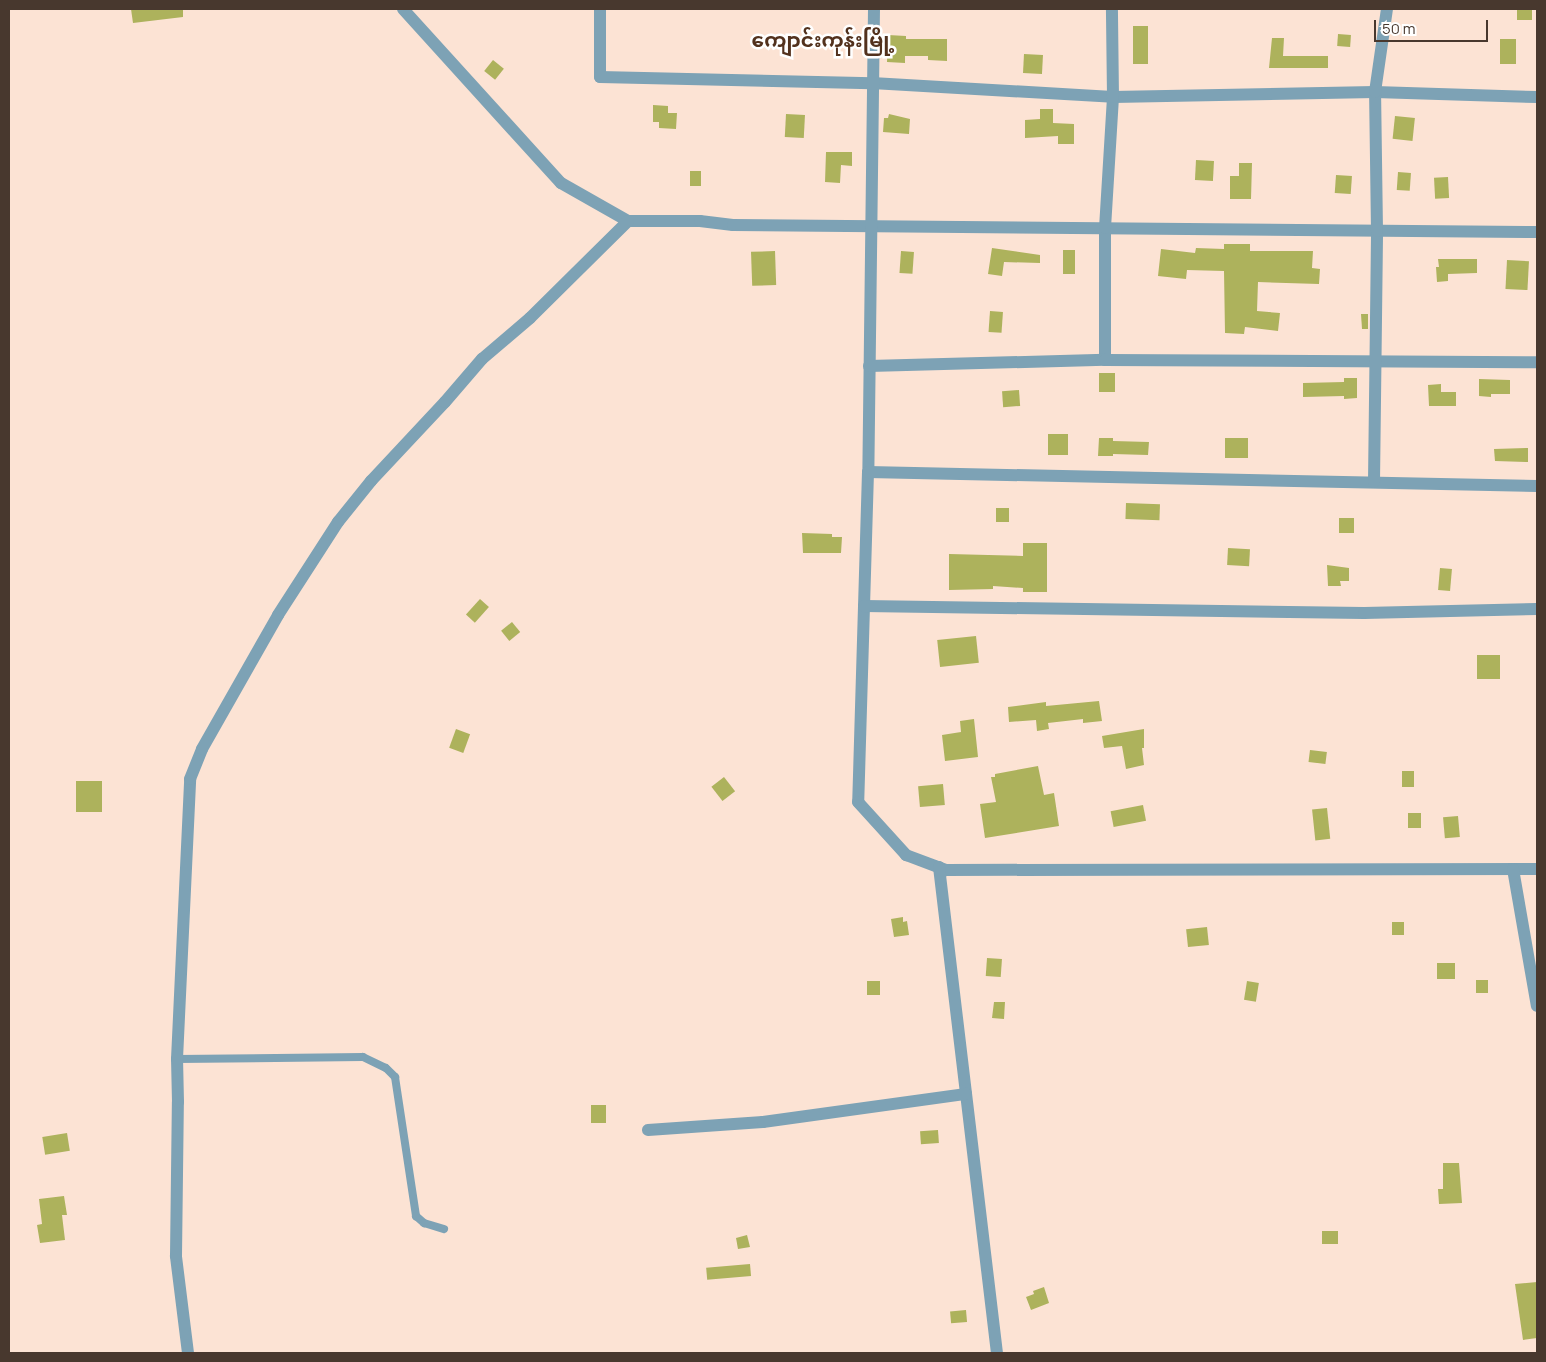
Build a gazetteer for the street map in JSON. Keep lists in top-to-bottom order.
{
  "districts": ["ကျောင်းကုန်းမြို့"],
  "scale_bar": "50 m"
}
